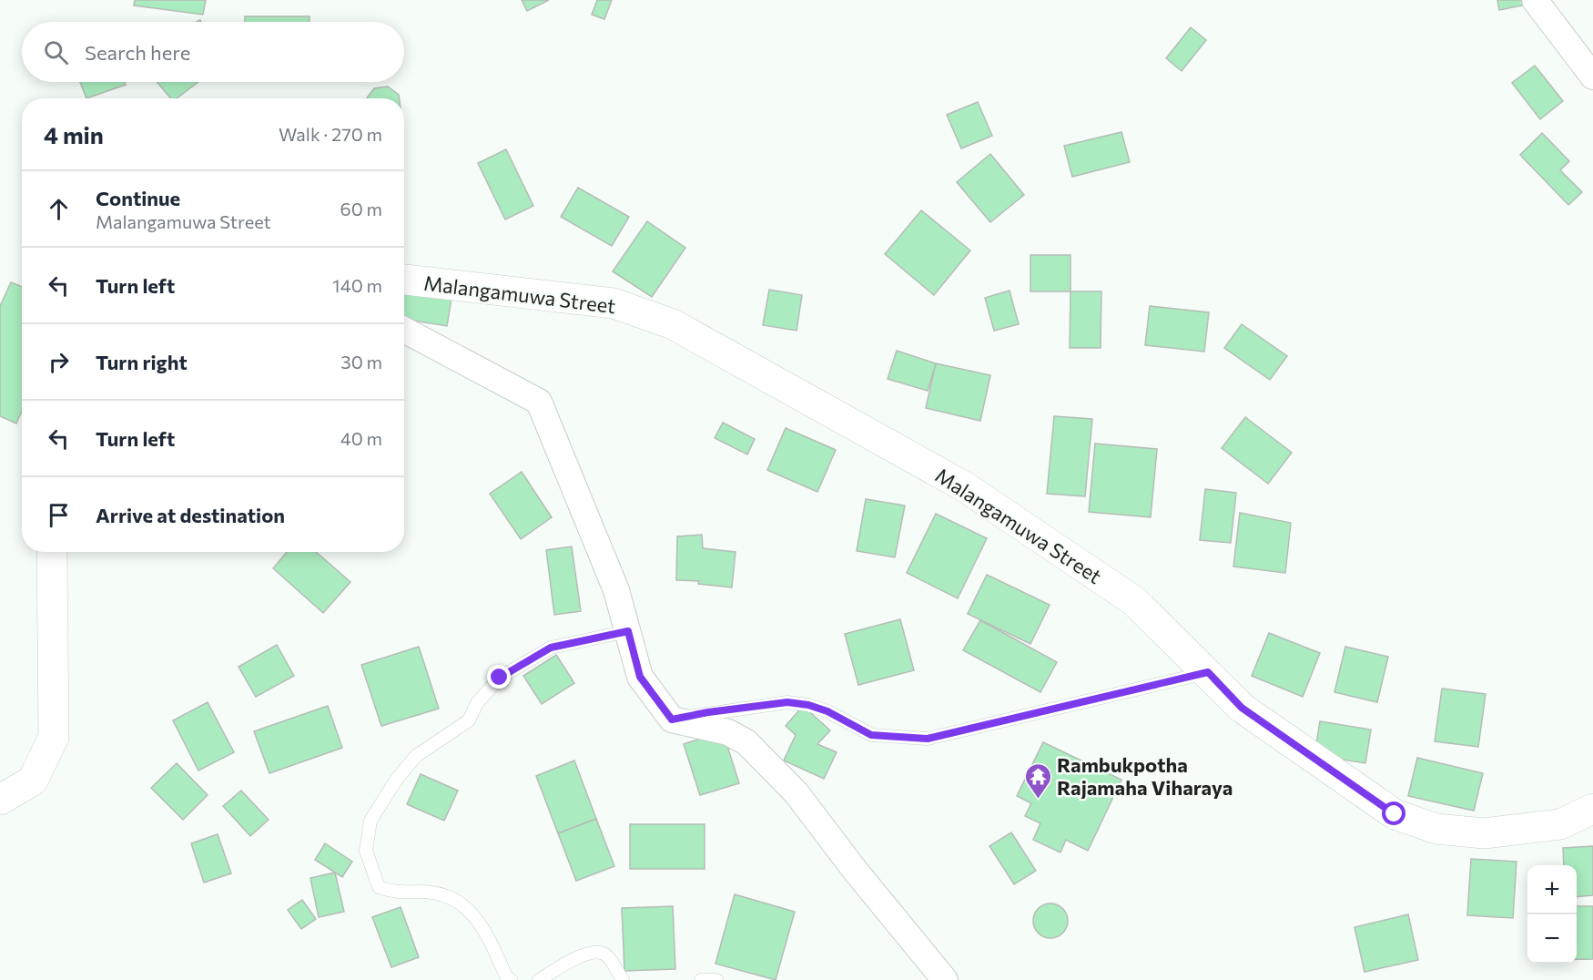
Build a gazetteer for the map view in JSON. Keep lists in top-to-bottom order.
{
  "streets": {
    "street": ["Malangamuwa Street"]
  },
  "places": {
    "temple": ["Rambukpotha Rajamaha Viharaya"]
  },
  "page": {
    "search": "Search here",
    "heading": ["4 min", "Walk · 270 m"],
    "list": [
      ["Continue", "Malangamuwa Street", "60 m"],
      ["Turn left", "140 m"],
      ["Turn right", "30 m"],
      ["Turn left", "40 m"],
      "Arrive at destination"
    ],
    "map_buttons": ["+", "−"]
  }
}
